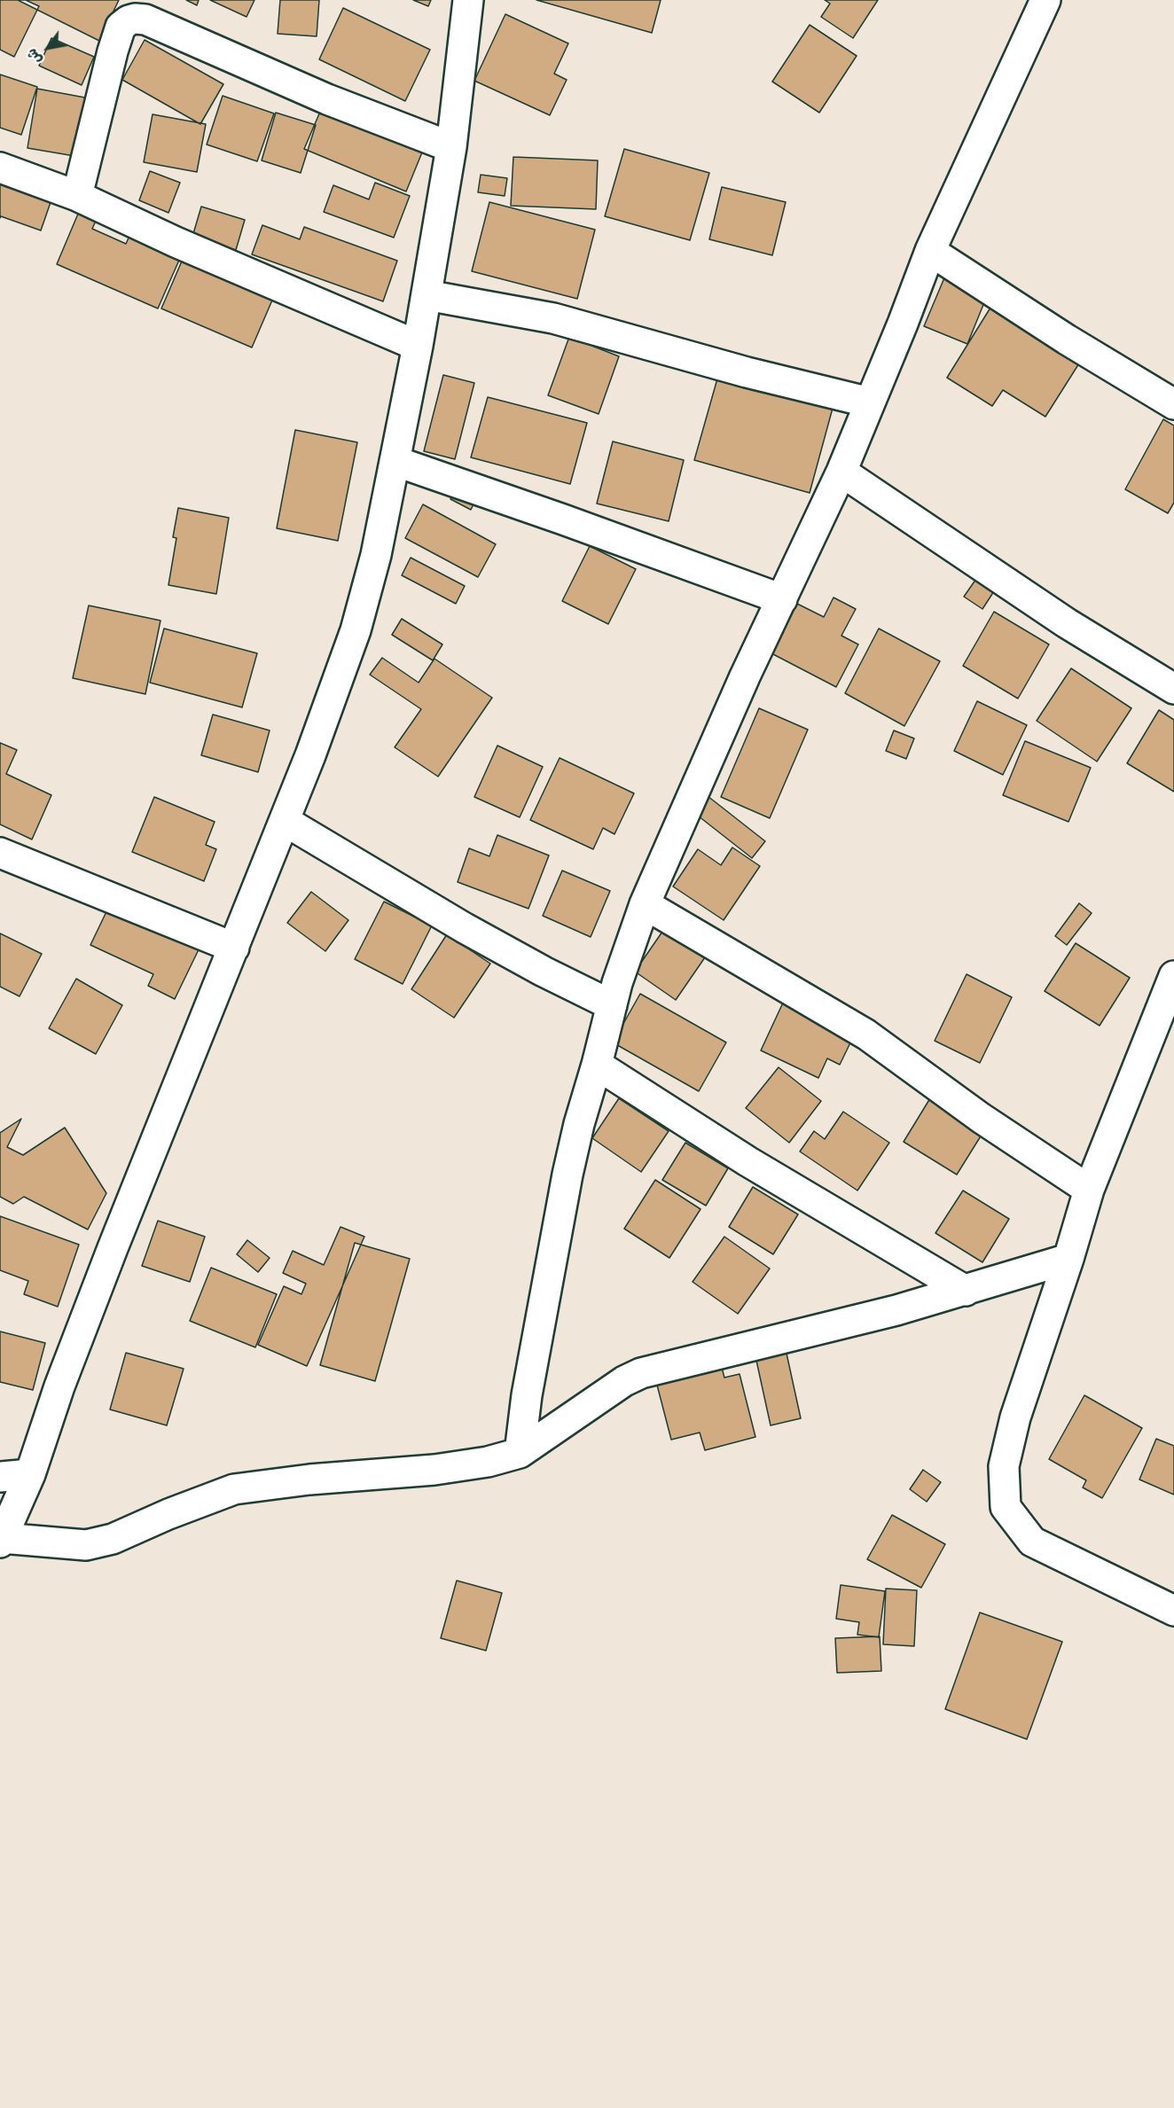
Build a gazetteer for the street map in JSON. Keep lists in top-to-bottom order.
{
  "north": "bottom left"
}
